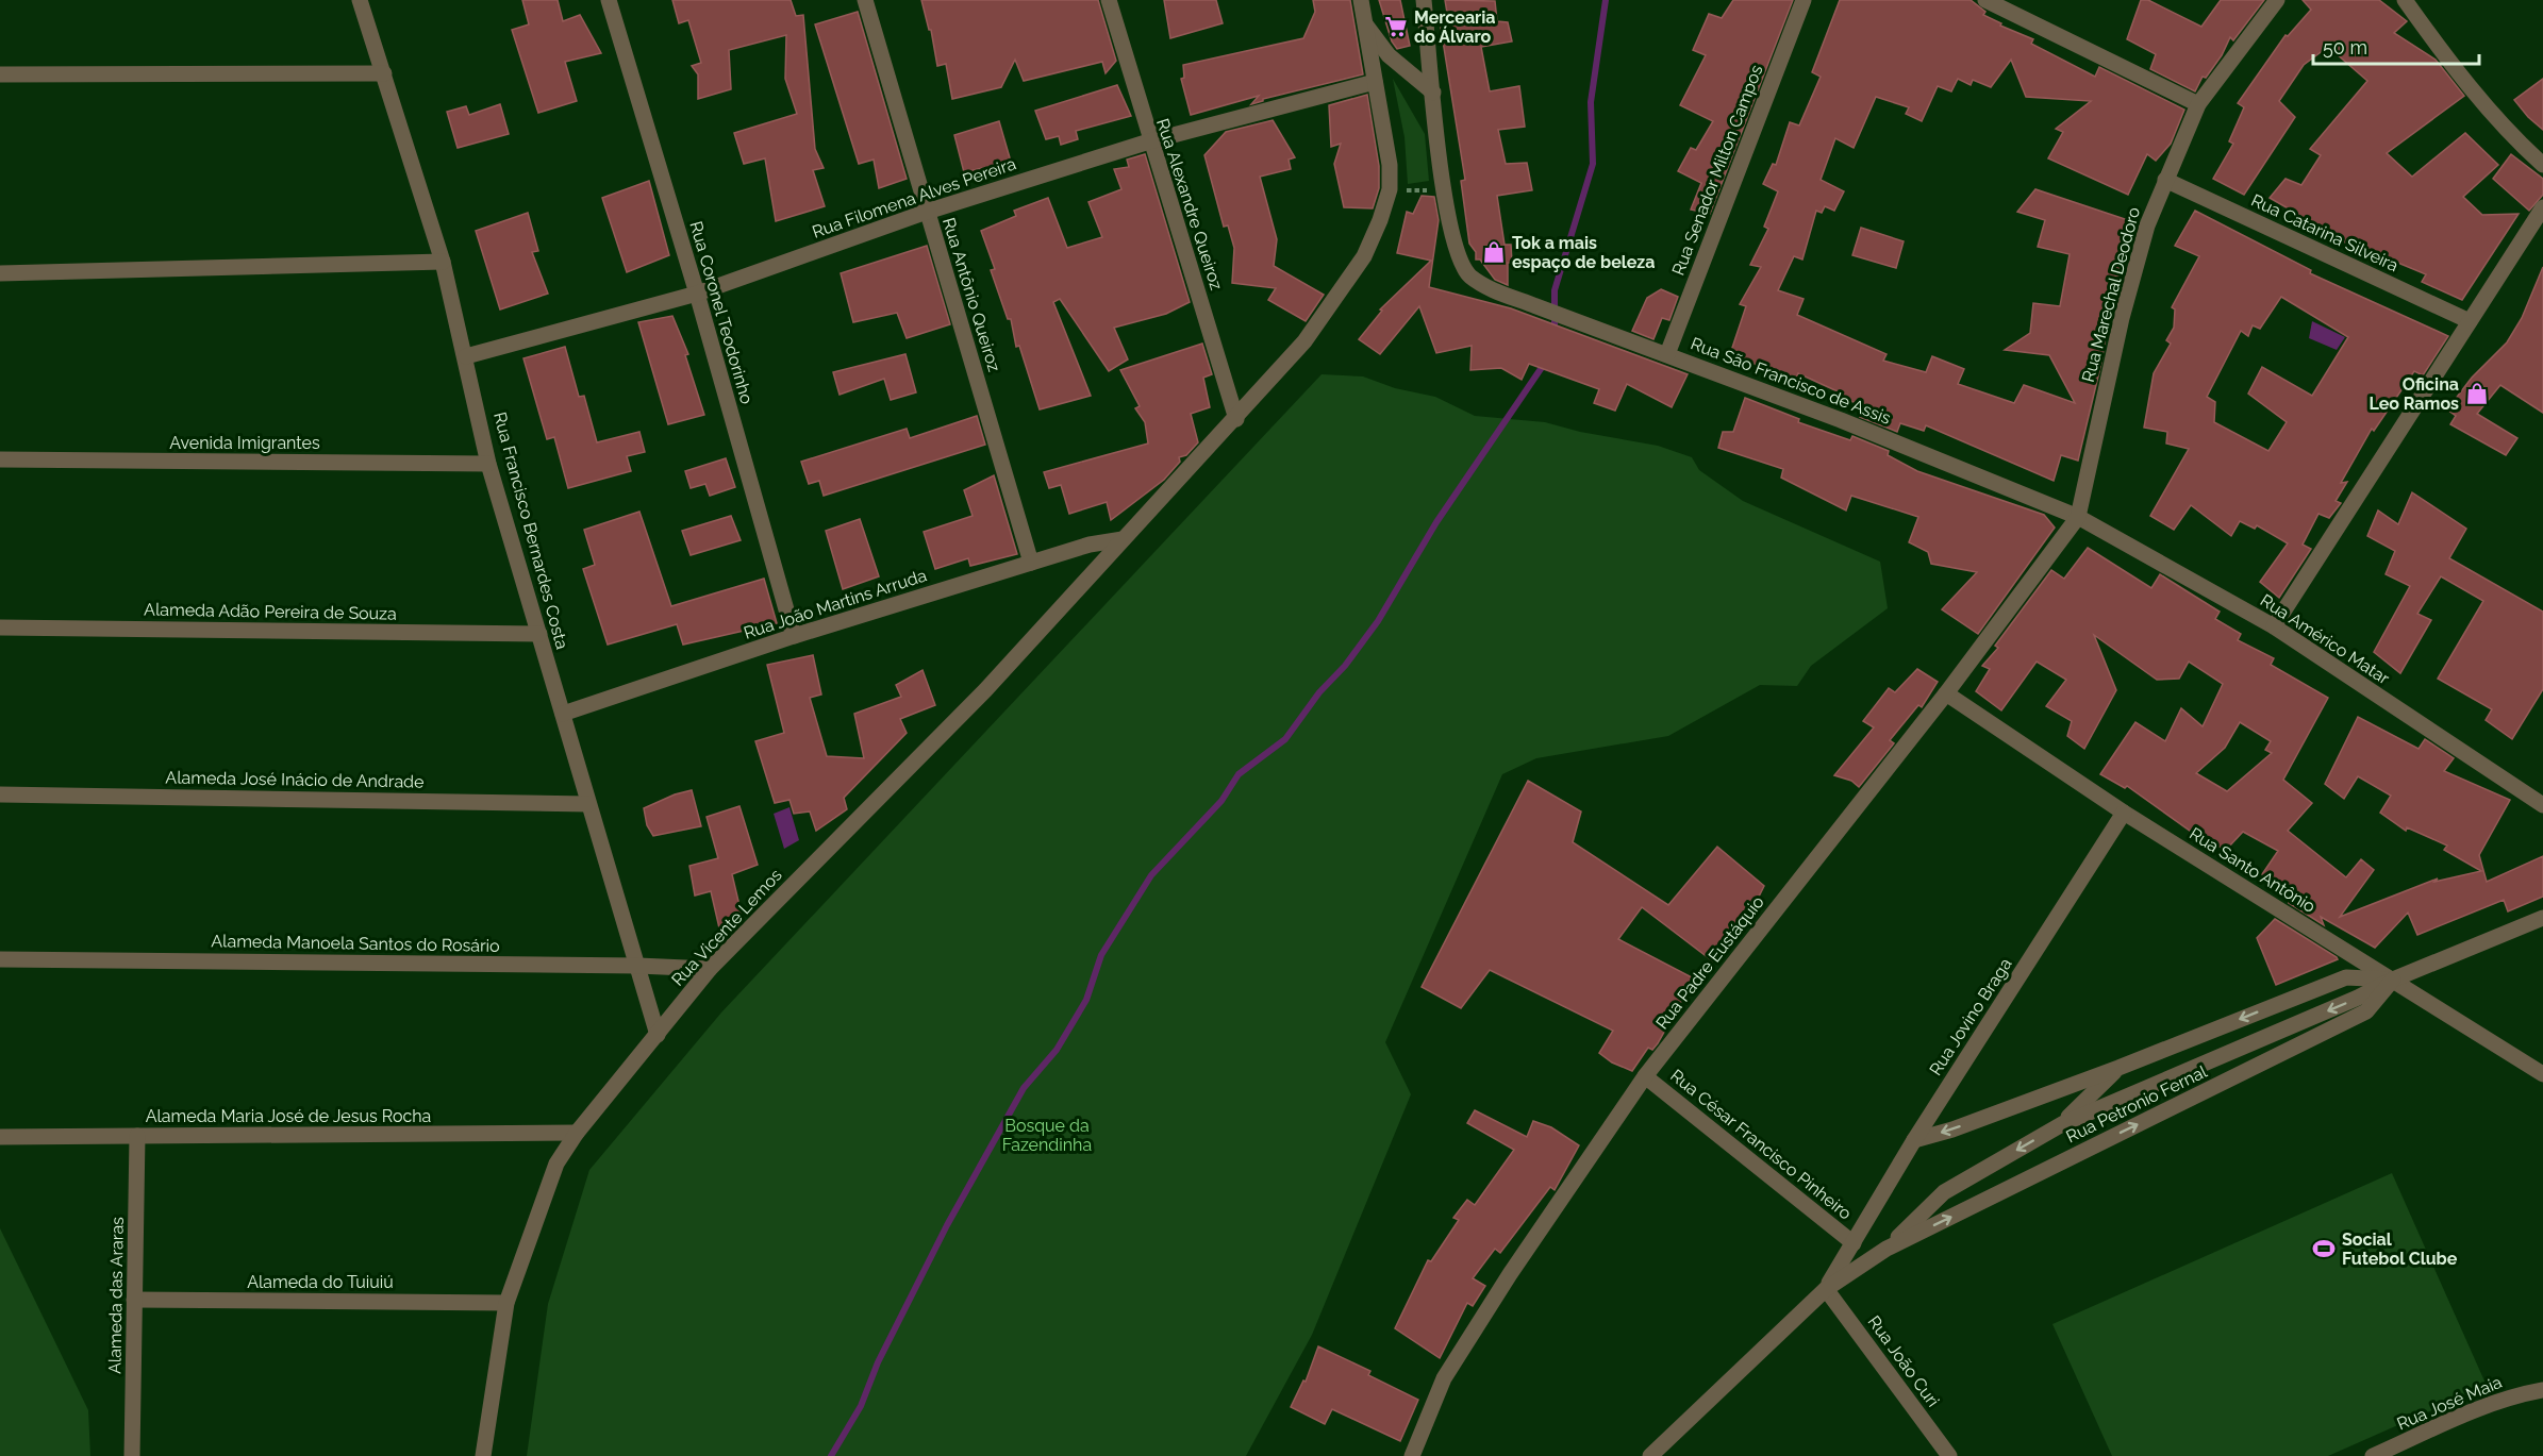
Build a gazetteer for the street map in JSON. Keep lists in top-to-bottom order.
{
  "streets": {
    "street": [
      "Rua Senador Milton Campos",
      "Rua Filomena Alves Pereira",
      "Rua Alexandre Queiroz",
      "Rua Catarina Silveira",
      "Rua Antônio Queiroz",
      "Rua Marechal Deodoro",
      "Rua Coronel Teodorinho",
      "Rua São Francisco de Assis",
      "Avenida Imigrantes",
      "Rua Francisco Bernardes Costa",
      "Rua João Martins Arruda",
      "Alameda Adão Pereira de Souza",
      "Rua Américo Matar",
      "Alameda José Inácio de Andrade",
      "Rua Santo Antônio",
      "Rua Vicente Lemos",
      "Alameda Manoela Santos do Rosário",
      "Rua Padre Eustáquio",
      "Rua Jovino Braga",
      "Rua Petronio Fernal",
      "Alameda Maria José de Jesus Rocha",
      "Rua César Francisco Pinheiro",
      "Alameda do Tuiuiú",
      "Alameda das Araras",
      "Rua João Curi",
      "Rua José Maia"
    ]
  },
  "crossings": [
    ["Rua Senador Milton Campos", "Rua São Francisco de Assis"],
    ["Rua Filomena Alves Pereira", "Rua Alexandre Queiroz"],
    ["Rua Filomena Alves Pereira", "Rua Antônio Queiroz"],
    ["Rua Filomena Alves Pereira", "Rua Coronel Teodorinho"],
    ["Rua Filomena Alves Pereira", "Rua Francisco Bernardes Costa"],
    ["Rua Filomena Alves Pereira", "Rua Vicente Lemos"],
    ["Rua Alexandre Queiroz", "Rua Vicente Lemos"],
    ["Rua Catarina Silveira", "Rua Marechal Deodoro"],
    ["Rua Antônio Queiroz", "Rua João Martins Arruda"],
    ["Rua Marechal Deodoro", "Rua São Francisco de Assis"],
    ["Rua Marechal Deodoro", "Rua Américo Matar"],
    ["Rua Marechal Deodoro", "Rua Padre Eustáquio"],
    ["Rua Coronel Teodorinho", "Rua João Martins Arruda"],
    ["Rua São Francisco de Assis", "Rua Américo Matar"],
    ["Rua São Francisco de Assis", "Rua Padre Eustáquio"],
    ["Avenida Imigrantes", "Rua Francisco Bernardes Costa"],
    ["Rua Francisco Bernardes Costa", "Rua João Martins Arruda"],
    ["Rua Francisco Bernardes Costa", "Alameda Adão Pereira de Souza"],
    ["Rua Francisco Bernardes Costa", "Alameda José Inácio de Andrade"],
    ["Rua Francisco Bernardes Costa", "Rua Vicente Lemos"],
    ["Rua Francisco Bernardes Costa", "Alameda Manoela Santos do Rosário"],
    ["Rua João Martins Arruda", "Rua Vicente Lemos"],
    ["Rua Américo Matar", "Rua Padre Eustáquio"],
    ["Rua Santo Antônio", "Rua Padre Eustáquio"],
    ["Rua Santo Antônio", "Rua Jovino Braga"],
    ["Rua Santo Antônio", "Rua Petronio Fernal"],
    ["Rua Vicente Lemos", "Alameda Manoela Santos do Rosário"],
    ["Rua Vicente Lemos", "Alameda Maria José de Jesus Rocha"],
    ["Rua Vicente Lemos", "Alameda do Tuiuiú"],
    ["Rua Padre Eustáquio", "Rua César Francisco Pinheiro"],
    ["Rua Jovino Braga", "Rua Petronio Fernal"],
    ["Rua Jovino Braga", "Rua César Francisco Pinheiro"],
    ["Rua Petronio Fernal", "Rua César Francisco Pinheiro"],
    ["Rua Petronio Fernal", "Rua João Curi"],
    ["Alameda Maria José de Jesus Rocha", "Alameda das Araras"],
    ["Alameda do Tuiuiú", "Alameda das Araras"]
  ],
  "parks": ["Bosque da Fazendinha"],
  "places": {
    "supermarket": ["Mercearia do Álvaro"],
    "shop": ["Tok a mais espaço de beleza", "Oficina Leo Ramos"],
    "sports": ["Social Futebol Clube"]
  },
  "scale_bar": "50 m"
}
